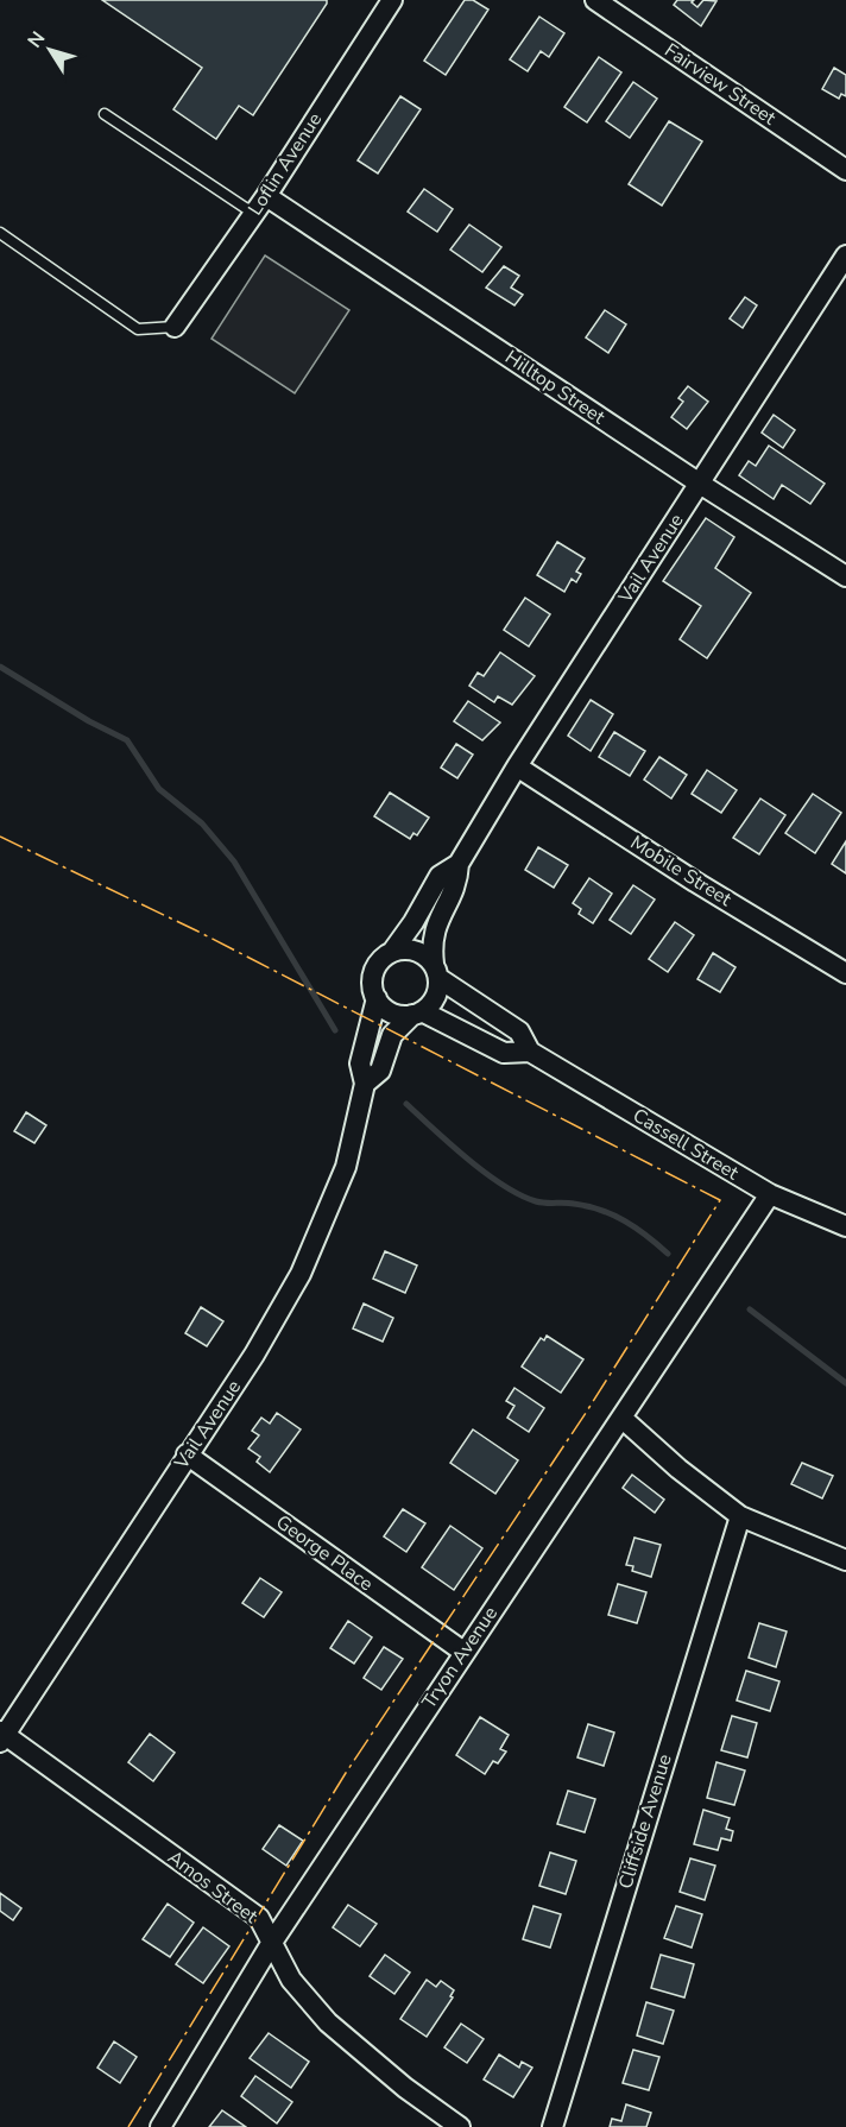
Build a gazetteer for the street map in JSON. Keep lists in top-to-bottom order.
{
  "streets": {
    "street": [
      "Fairview Street",
      "Loflin Avenue",
      "Hilltop Street",
      "Vail Avenue",
      "Mobile Street",
      "Cassell Street",
      "George Place",
      "Tryon Avenue",
      "Cliffside Avenue",
      "Amos Street"
    ]
  },
  "crossings": [
    ["Loflin Avenue", "Hilltop Street"],
    ["Hilltop Street", "Vail Avenue"],
    ["Vail Avenue", "Mobile Street"],
    ["Vail Avenue", "Cassell Street"],
    ["Vail Avenue", "George Place"],
    ["Vail Avenue", "Amos Street"],
    ["Cassell Street", "Tryon Avenue"],
    ["George Place", "Tryon Avenue"],
    ["Tryon Avenue", "Amos Street"]
  ],
  "north": "top left"
}
